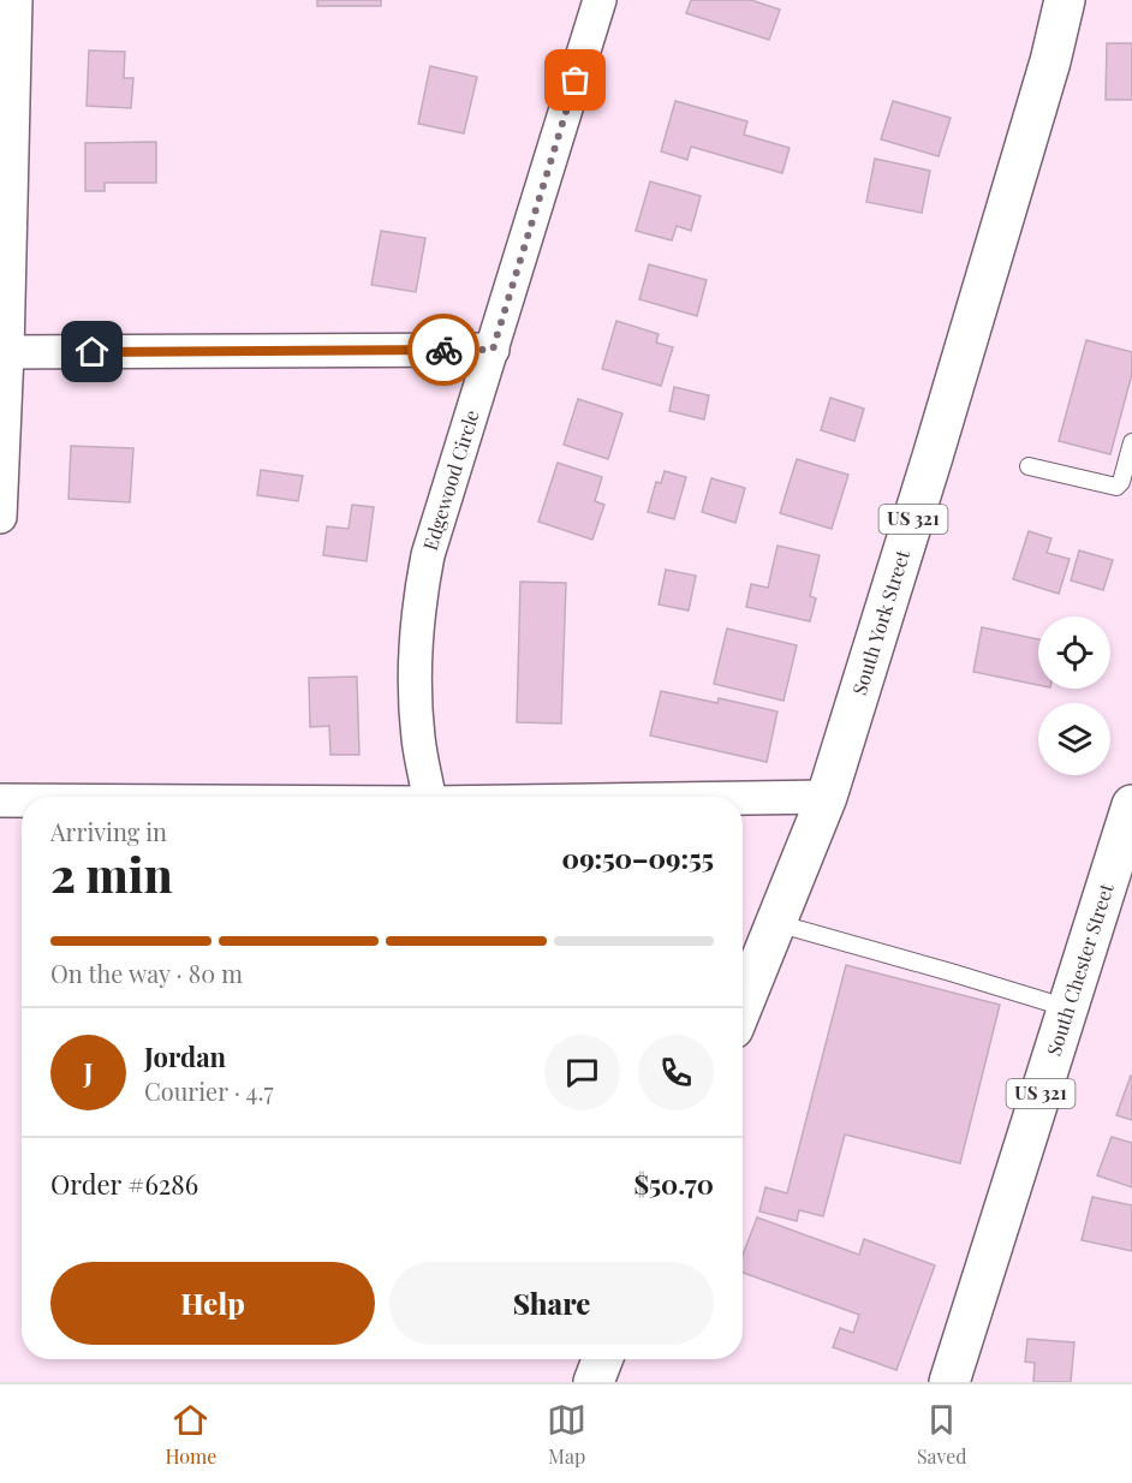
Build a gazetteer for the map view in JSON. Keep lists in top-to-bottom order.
{
  "streets": {
    "main road": ["US 321", "South York Street", "South Chester Street"],
    "street": ["Edgewood Circle"]
  },
  "page": {
    "heading": ["2 min", "Arriving in", "09:50–09:55"],
    "panel": [
      "Jordan",
      "Courier · 4.7",
      "Order #6286",
      "$50.70"
    ],
    "bar": "On the way · 80 m",
    "round": "J",
    "buttons": ["Help", "Share"],
    "tabs": ["Home", "Map", "Saved"]
  }
}
